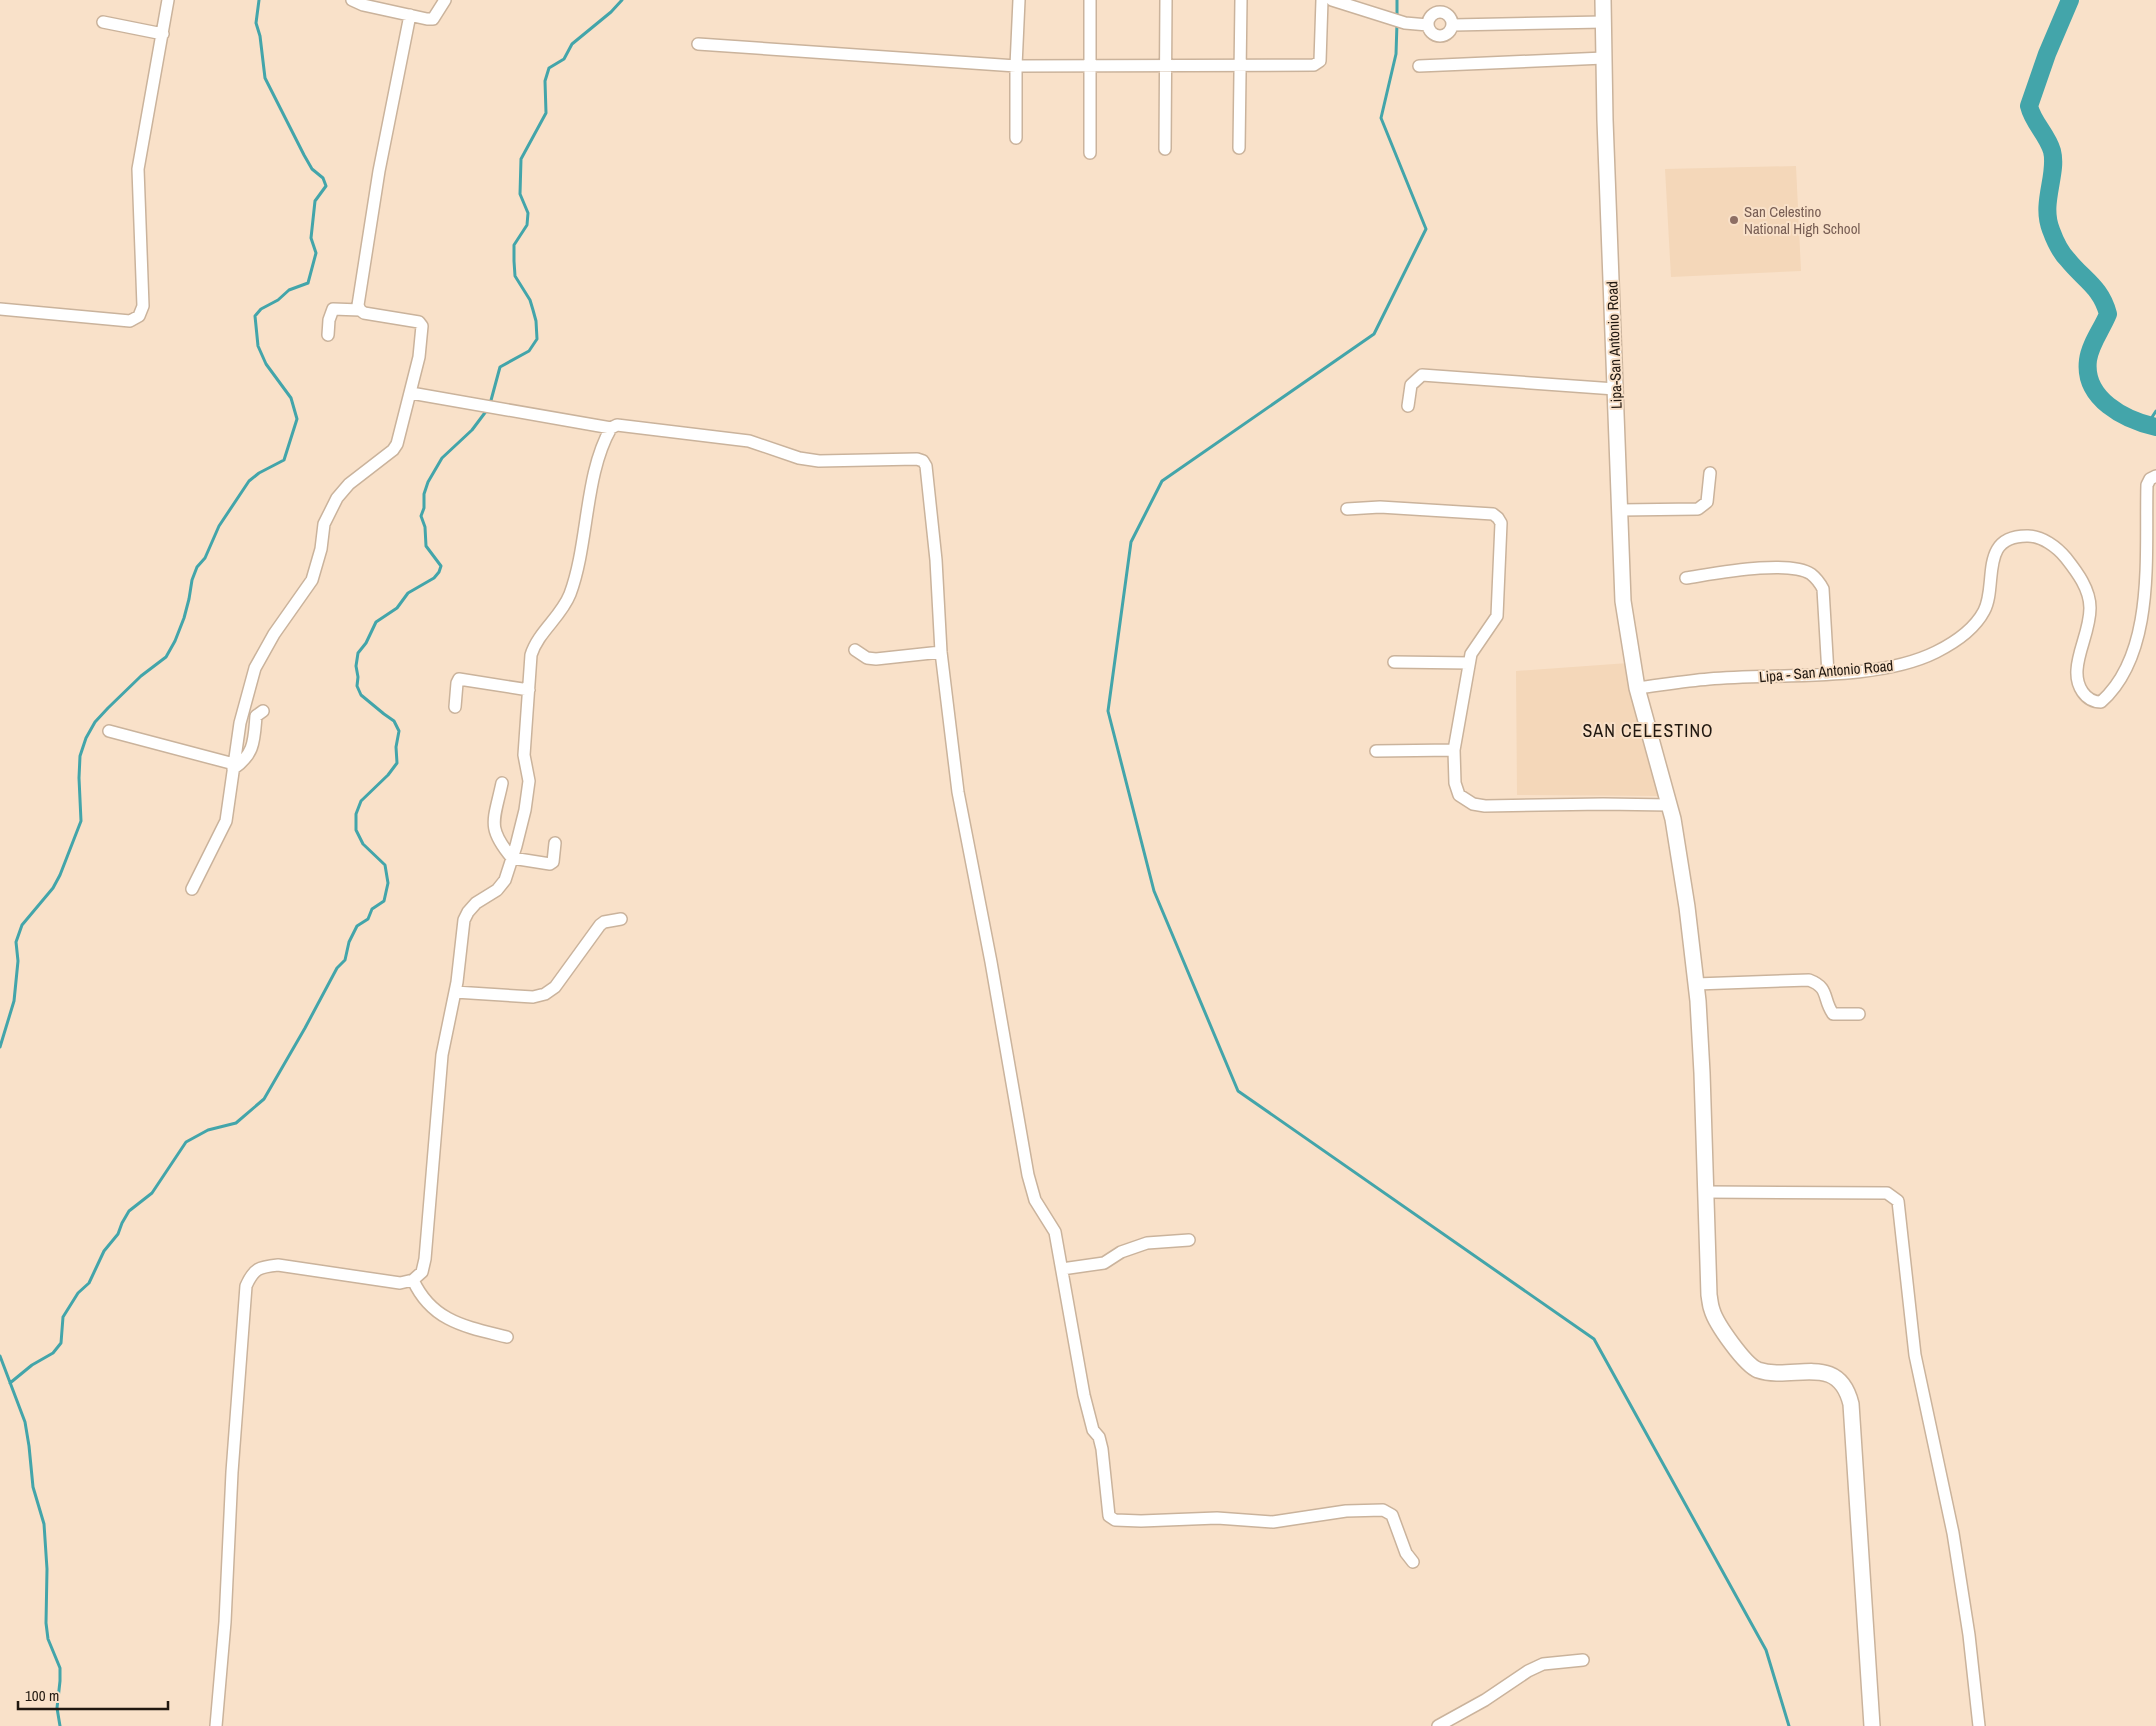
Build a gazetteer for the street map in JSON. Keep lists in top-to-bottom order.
{
  "streets": {
    "main road": ["Lipa-San Antonio Road"],
    "street": ["Lipa - San Antonio Road"]
  },
  "crossings": [
    ["Lipa-San Antonio Road", "Lipa - San Antonio Road"]
  ],
  "districts": ["SAN CELESTINO"],
  "places": ["San Celestino National High School"],
  "scale_bar": "100 m"
}
